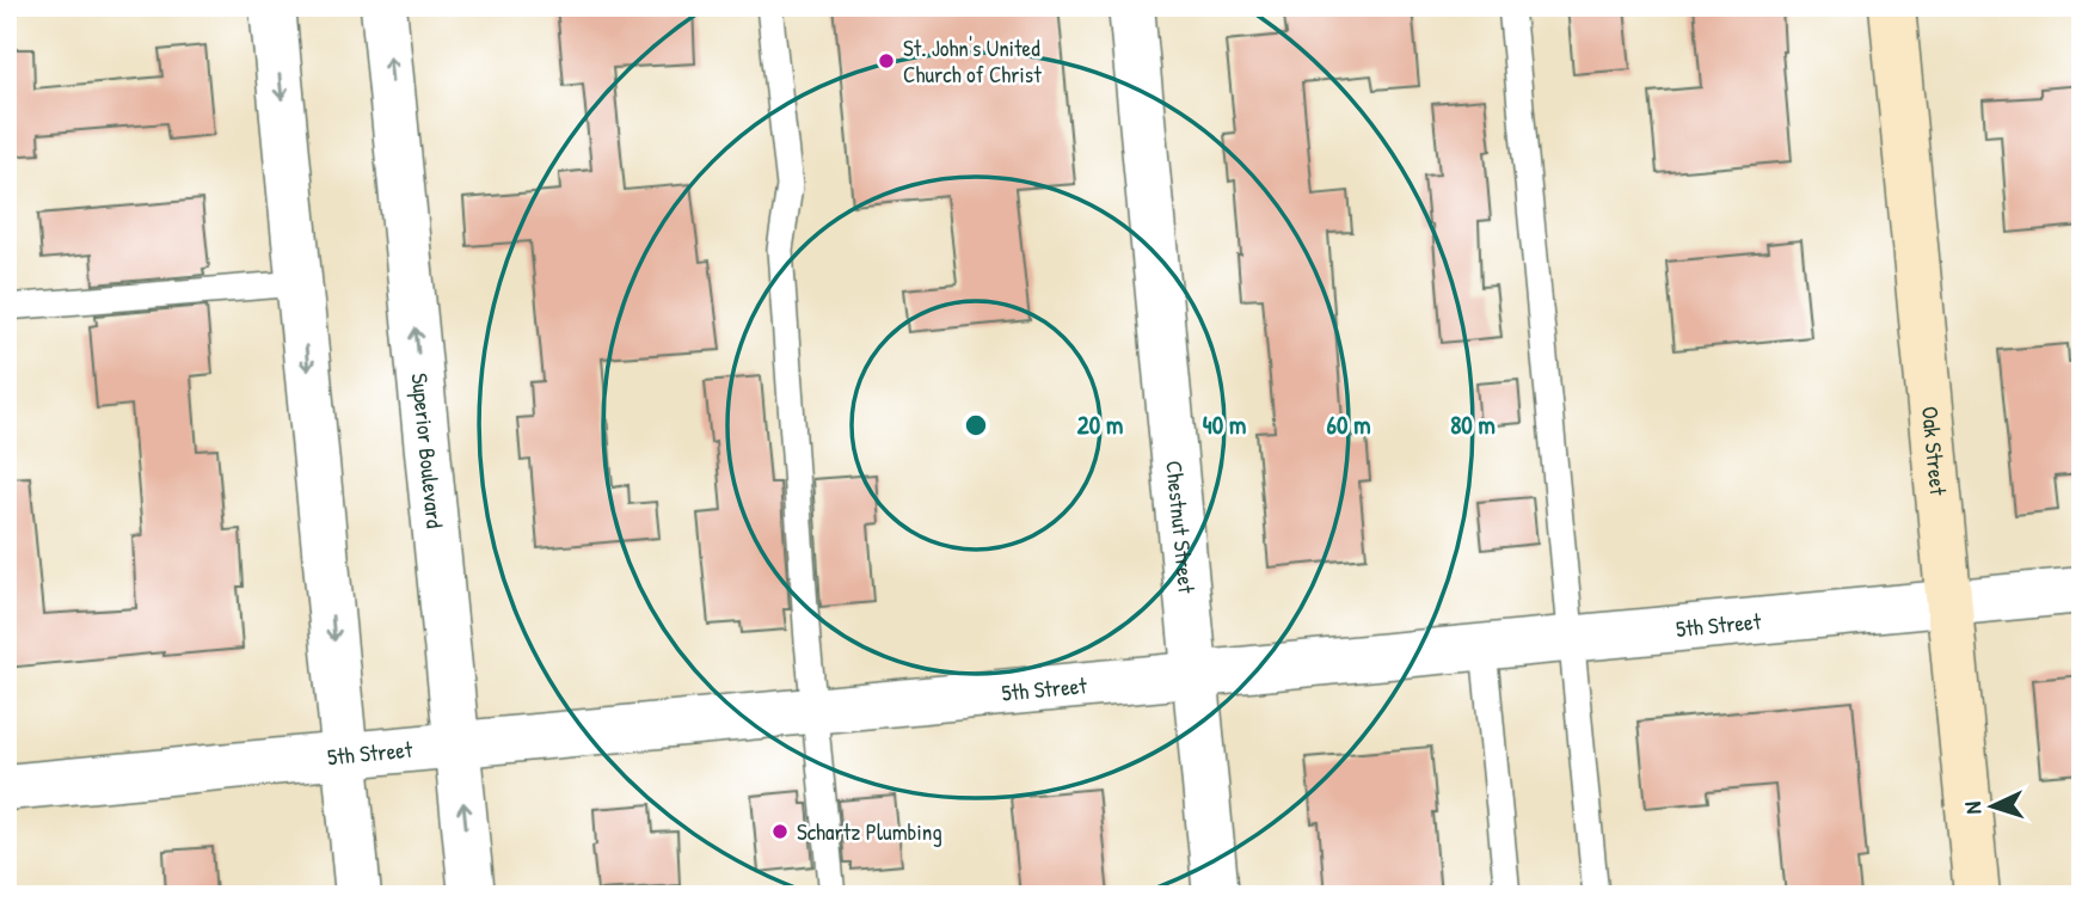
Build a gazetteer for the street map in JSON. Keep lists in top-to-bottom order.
{
  "streets": {
    "street": [
      "Superior Boulevard",
      "Oak Street",
      "Chestnut Street",
      "5th Street"
    ]
  },
  "crossings": [
    ["Superior Boulevard", "5th Street"],
    ["Oak Street", "5th Street"],
    ["Chestnut Street", "5th Street"]
  ],
  "places": ["St. John's United Church of Christ", "Schartz Plumbing"],
  "north": "left",
  "rings": [
    "20 m",
    "40 m",
    "60 m",
    "80 m"
  ]
}
